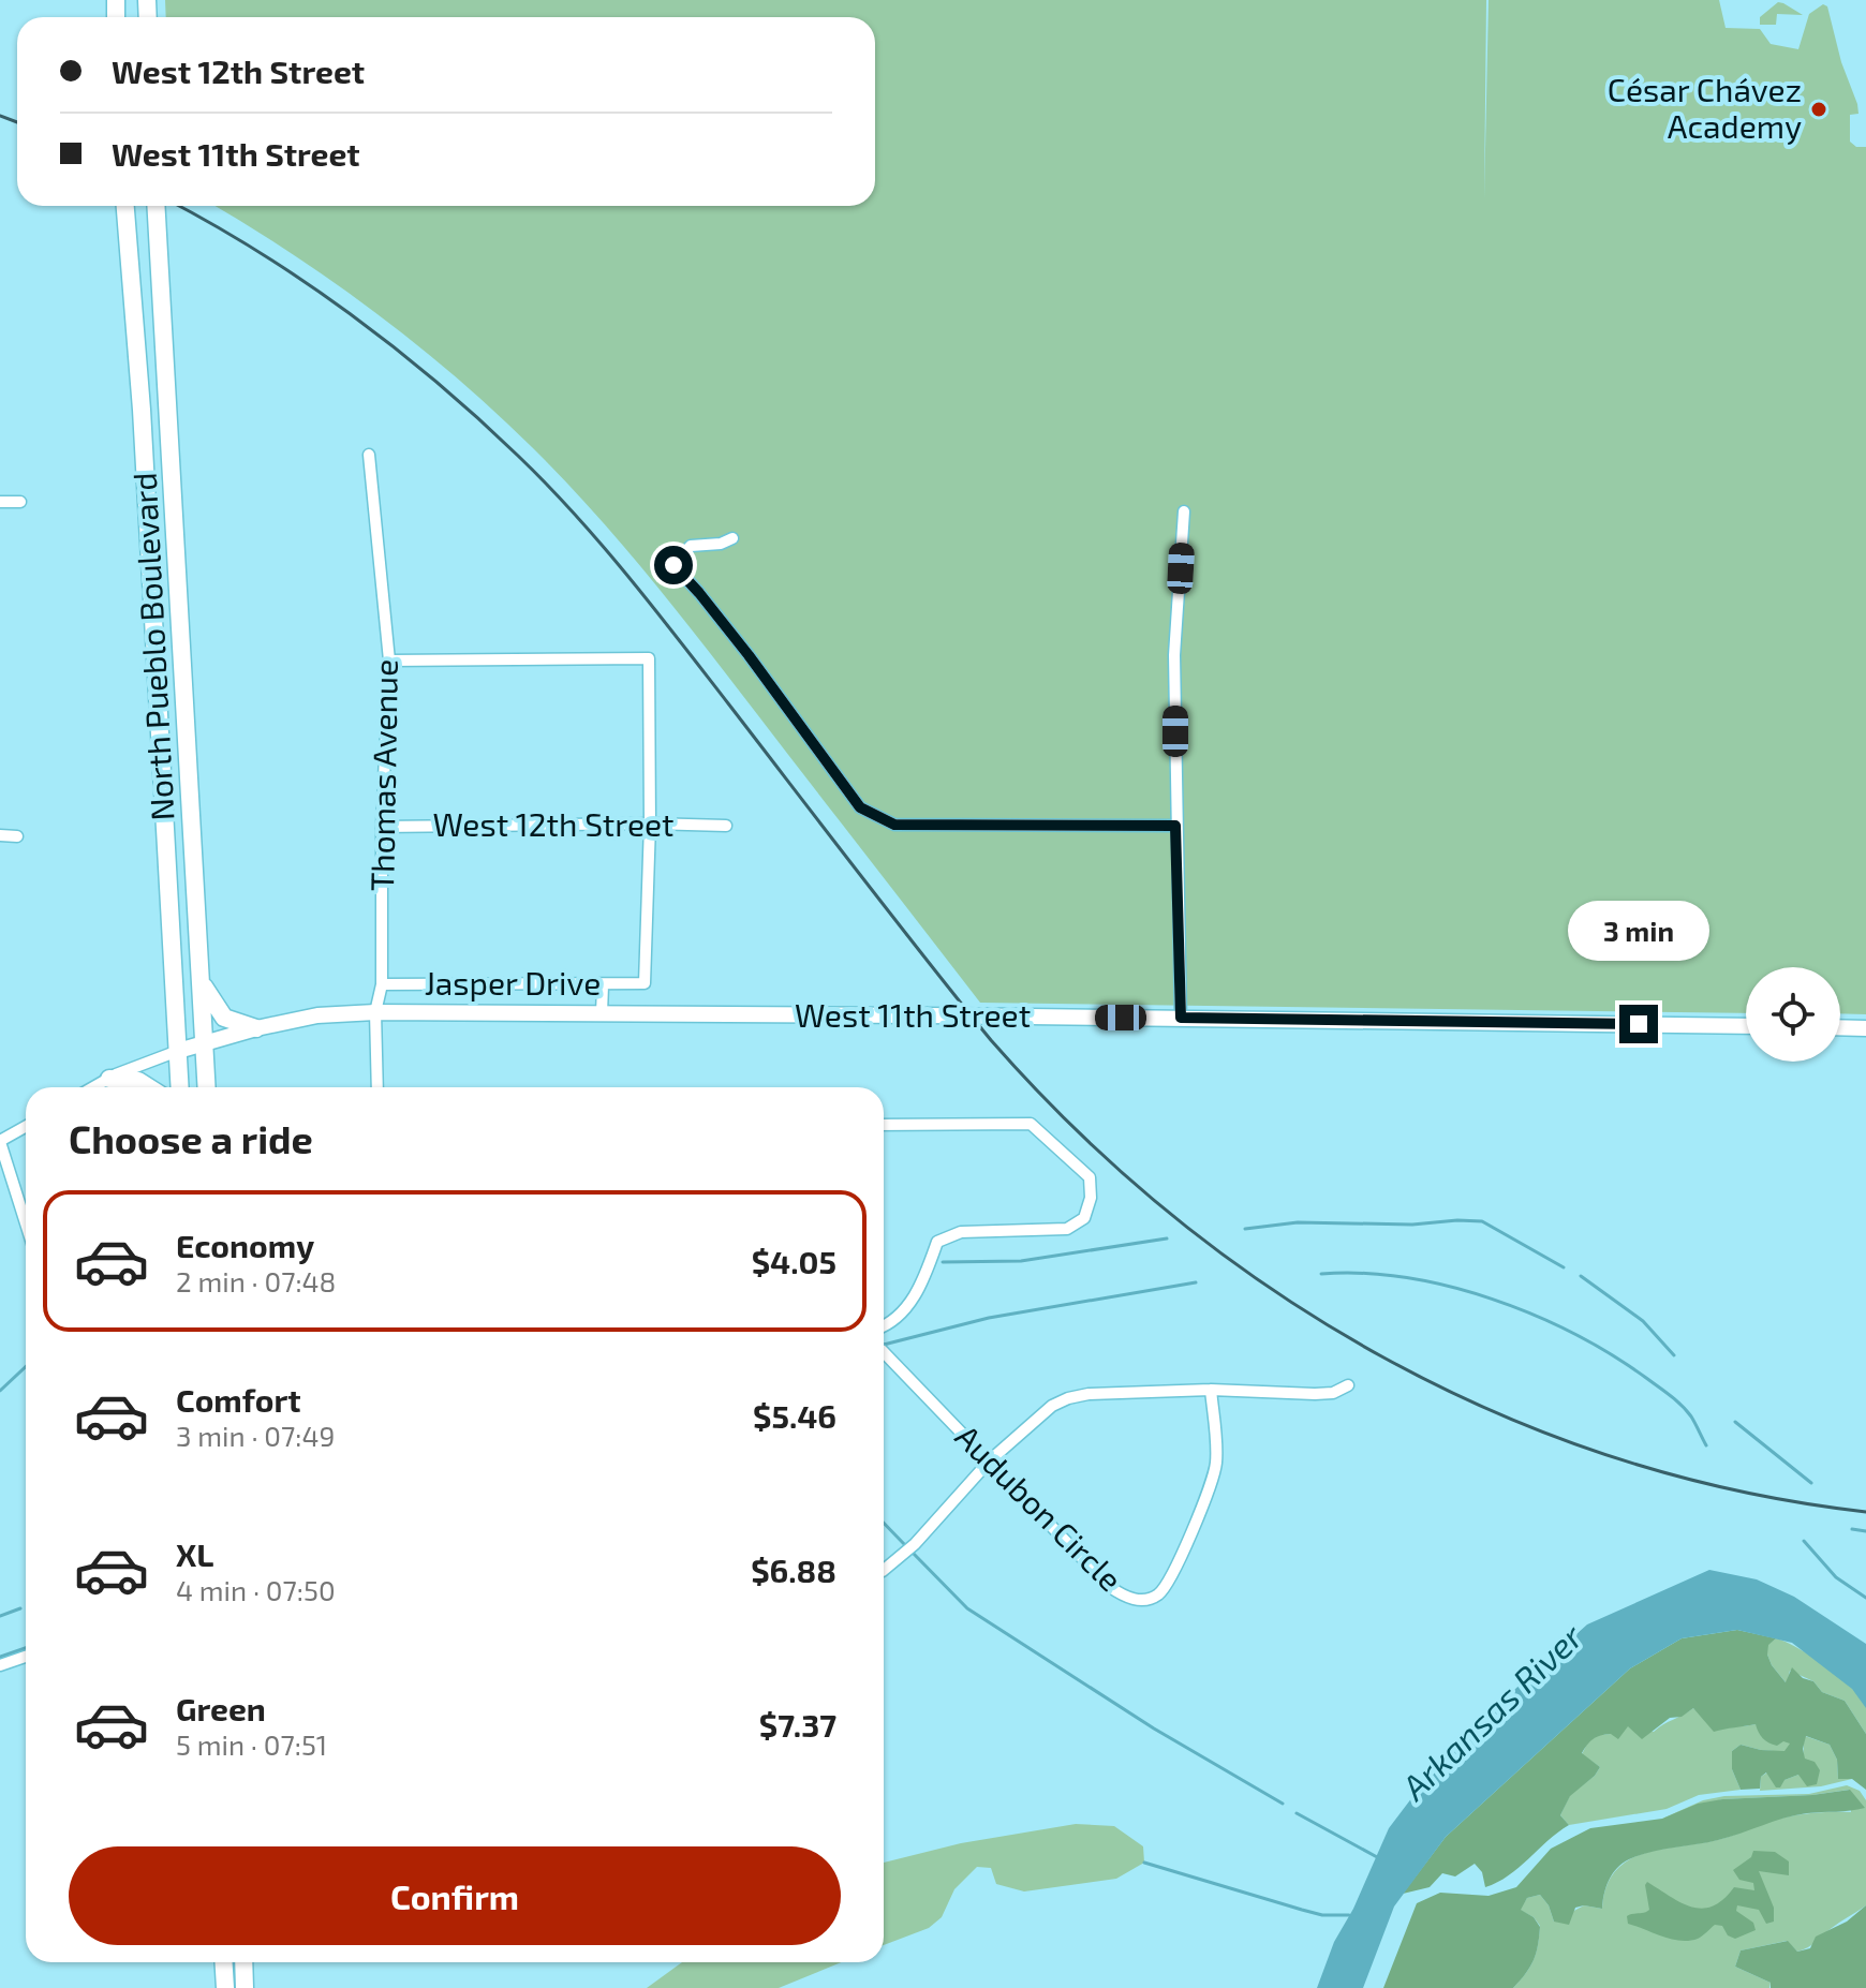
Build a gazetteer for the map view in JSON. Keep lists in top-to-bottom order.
{
  "streets": {
    "main road": ["North Pueblo Boulevard"],
    "street": [
      "Thomas Avenue",
      "West 12th Street",
      "Jasper Drive",
      "West 11th Street",
      "Audubon Circle"
    ]
  },
  "crossings": [
    ["North Pueblo Boulevard", "West 11th Street"],
    ["Thomas Avenue", "West 12th Street"],
    ["Thomas Avenue", "Jasper Drive"],
    ["Thomas Avenue", "West 11th Street"],
    ["West 12th Street", "Jasper Drive"]
  ],
  "water": ["Arkansas River"],
  "places": ["César Chávez Academy"],
  "page": {
    "banner": ["West 12th Street", "West 11th Street"],
    "bubble": "3 min",
    "heading": "Choose a ride",
    "list": [
      {
        "name": "Economy",
        "note": "2 min · 07:48",
        "value": "$4.05"
      },
      {
        "name": "Comfort",
        "note": "3 min · 07:49",
        "value": "$5.46"
      },
      {
        "name": "XL",
        "note": "4 min · 07:50",
        "value": "$6.88"
      },
      {
        "name": "Green",
        "note": "5 min · 07:51",
        "value": "$7.37"
      }
    ],
    "buttons": "Confirm"
  }
}
